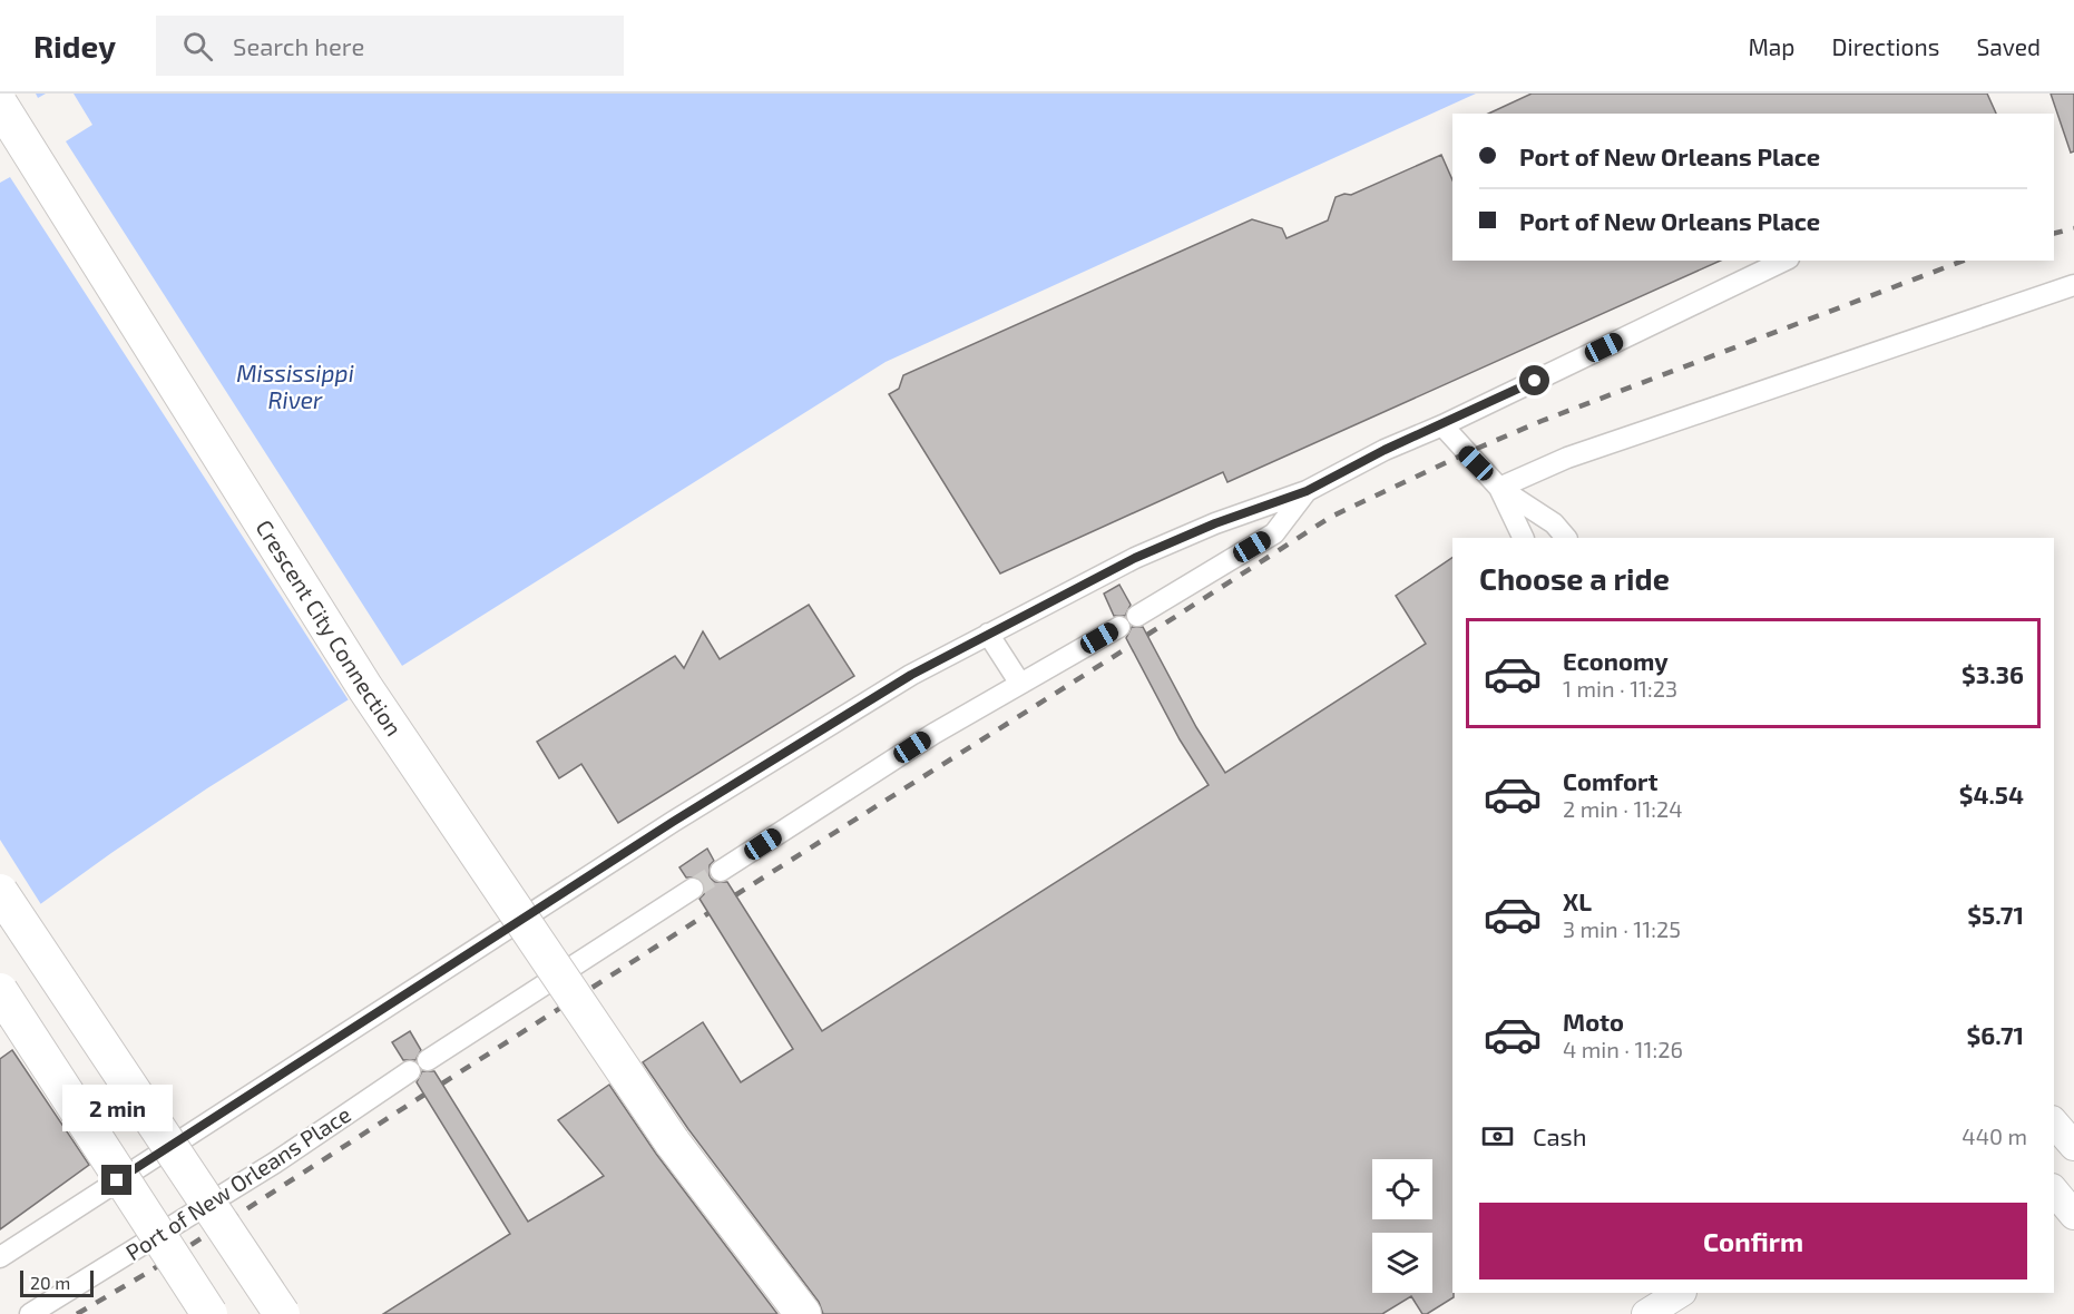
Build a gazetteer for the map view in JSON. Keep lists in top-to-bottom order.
{
  "streets": {
    "highway": ["Crescent City Connection"],
    "street": ["Port of New Orleans Place"]
  },
  "water": ["Mississippi River"],
  "scale_bar": "20 m",
  "page": {
    "header": "Ridey",
    "search": "Search here",
    "nav": ["Map", "Directions", "Saved"],
    "banner": ["Port of New Orleans Place", "Port of New Orleans Place"],
    "heading": "Choose a ride",
    "list": [
      {
        "name": "Economy",
        "note": "1 min · 11:23",
        "value": "$3.36"
      },
      {
        "name": "Comfort",
        "note": "2 min · 11:24",
        "value": "$4.54"
      },
      {
        "name": "XL",
        "note": "3 min · 11:25",
        "value": "$5.71"
      },
      {
        "name": "Moto",
        "note": "4 min · 11:26",
        "value": "$6.71"
      }
    ],
    "bubble": "2 min",
    "pay": ["Cash", "440 m"],
    "buttons": "Confirm",
    "scale": "20 m"
  }
}
